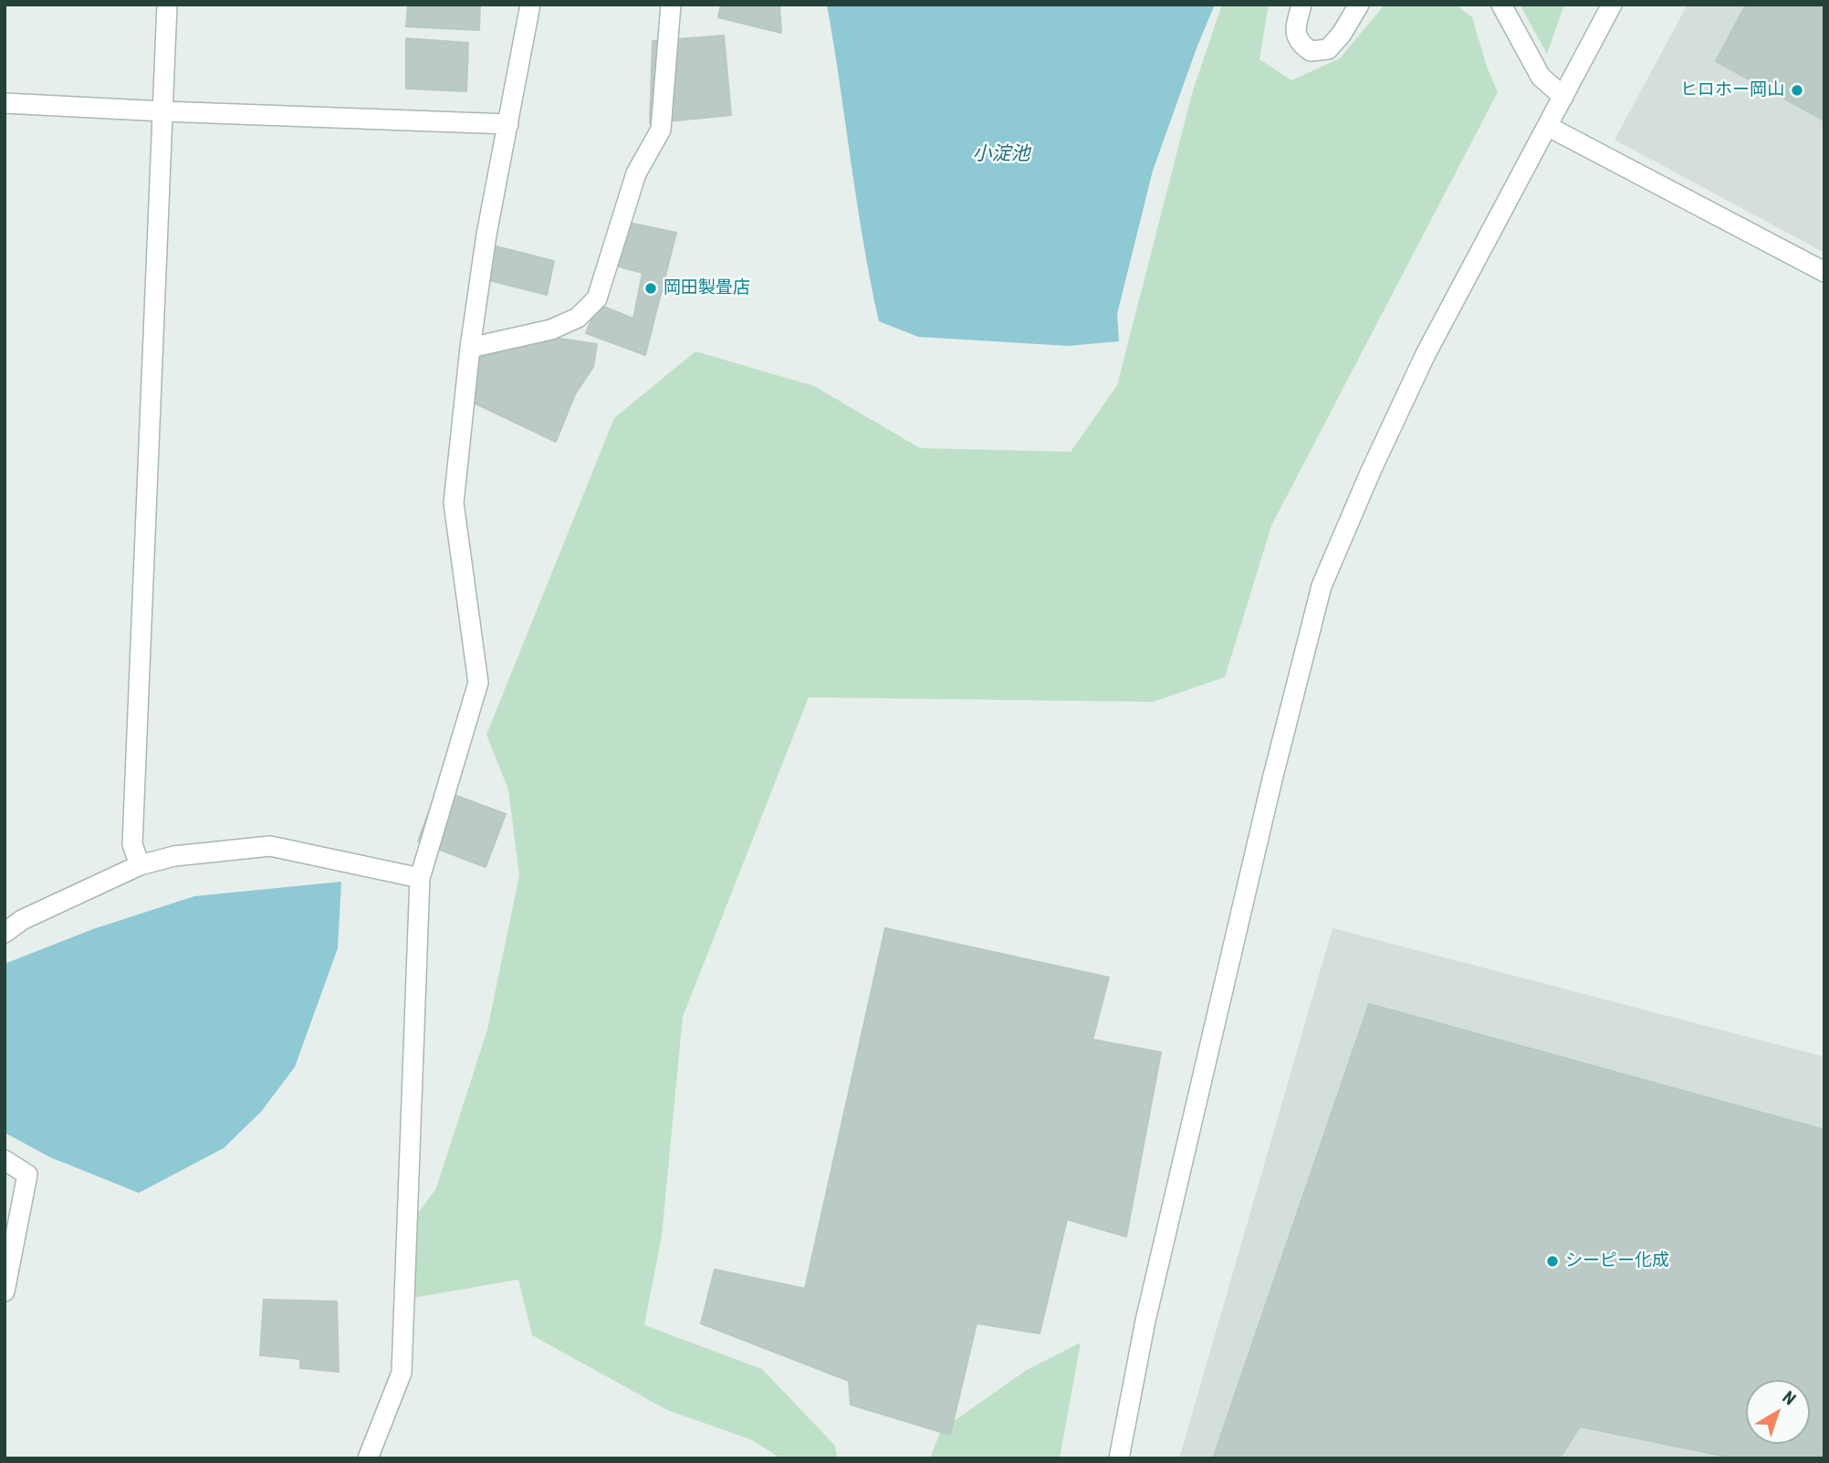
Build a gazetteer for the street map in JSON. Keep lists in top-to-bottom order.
{
  "water": ["小淀池"],
  "places": ["ヒロホー岡山", "岡田製畳店", "シーピー化成"],
  "north": "top right"
}
